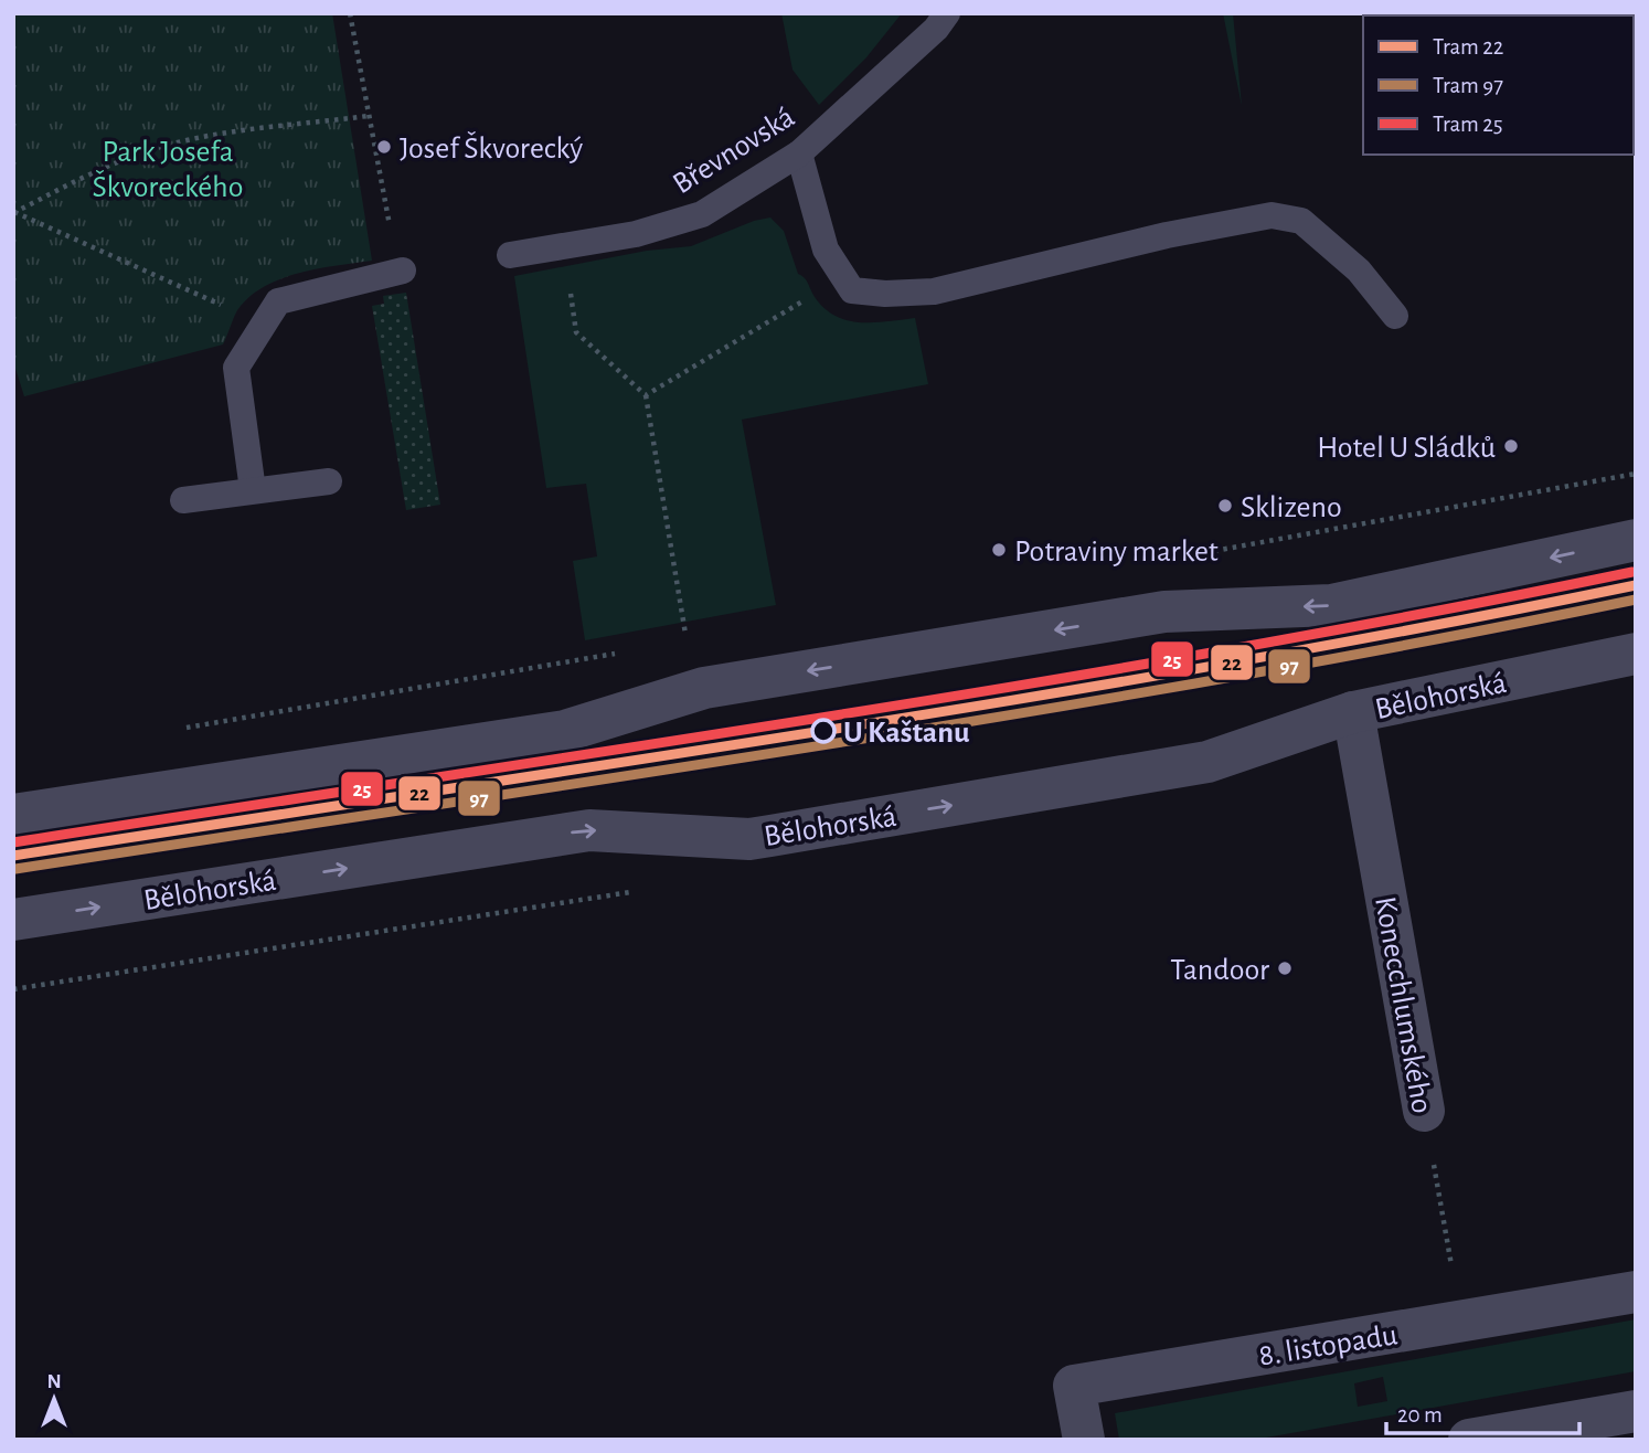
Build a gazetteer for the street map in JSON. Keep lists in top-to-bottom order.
{
  "streets": {
    "street": ["Bělohorská", "Konecchlumského", "8. listopadu"],
    "lane": ["Břevnovská"]
  },
  "crossings": [
    ["Bělohorská", "Konecchlumského"]
  ],
  "parks": ["Park Josefa Škvoreckého"],
  "places": [
    "Josef Škvorecký",
    "Hotel U Sládků",
    "Sklizeno",
    "Potraviny market",
    "U Kaštanu",
    "Tandoor"
  ],
  "lines": ["tram line 25", "tram line 22", "tram line 97"],
  "legend": ["Tram 22", "Tram 97", "Tram 25"],
  "scale_bar": "20 m",
  "north": "top"
}
